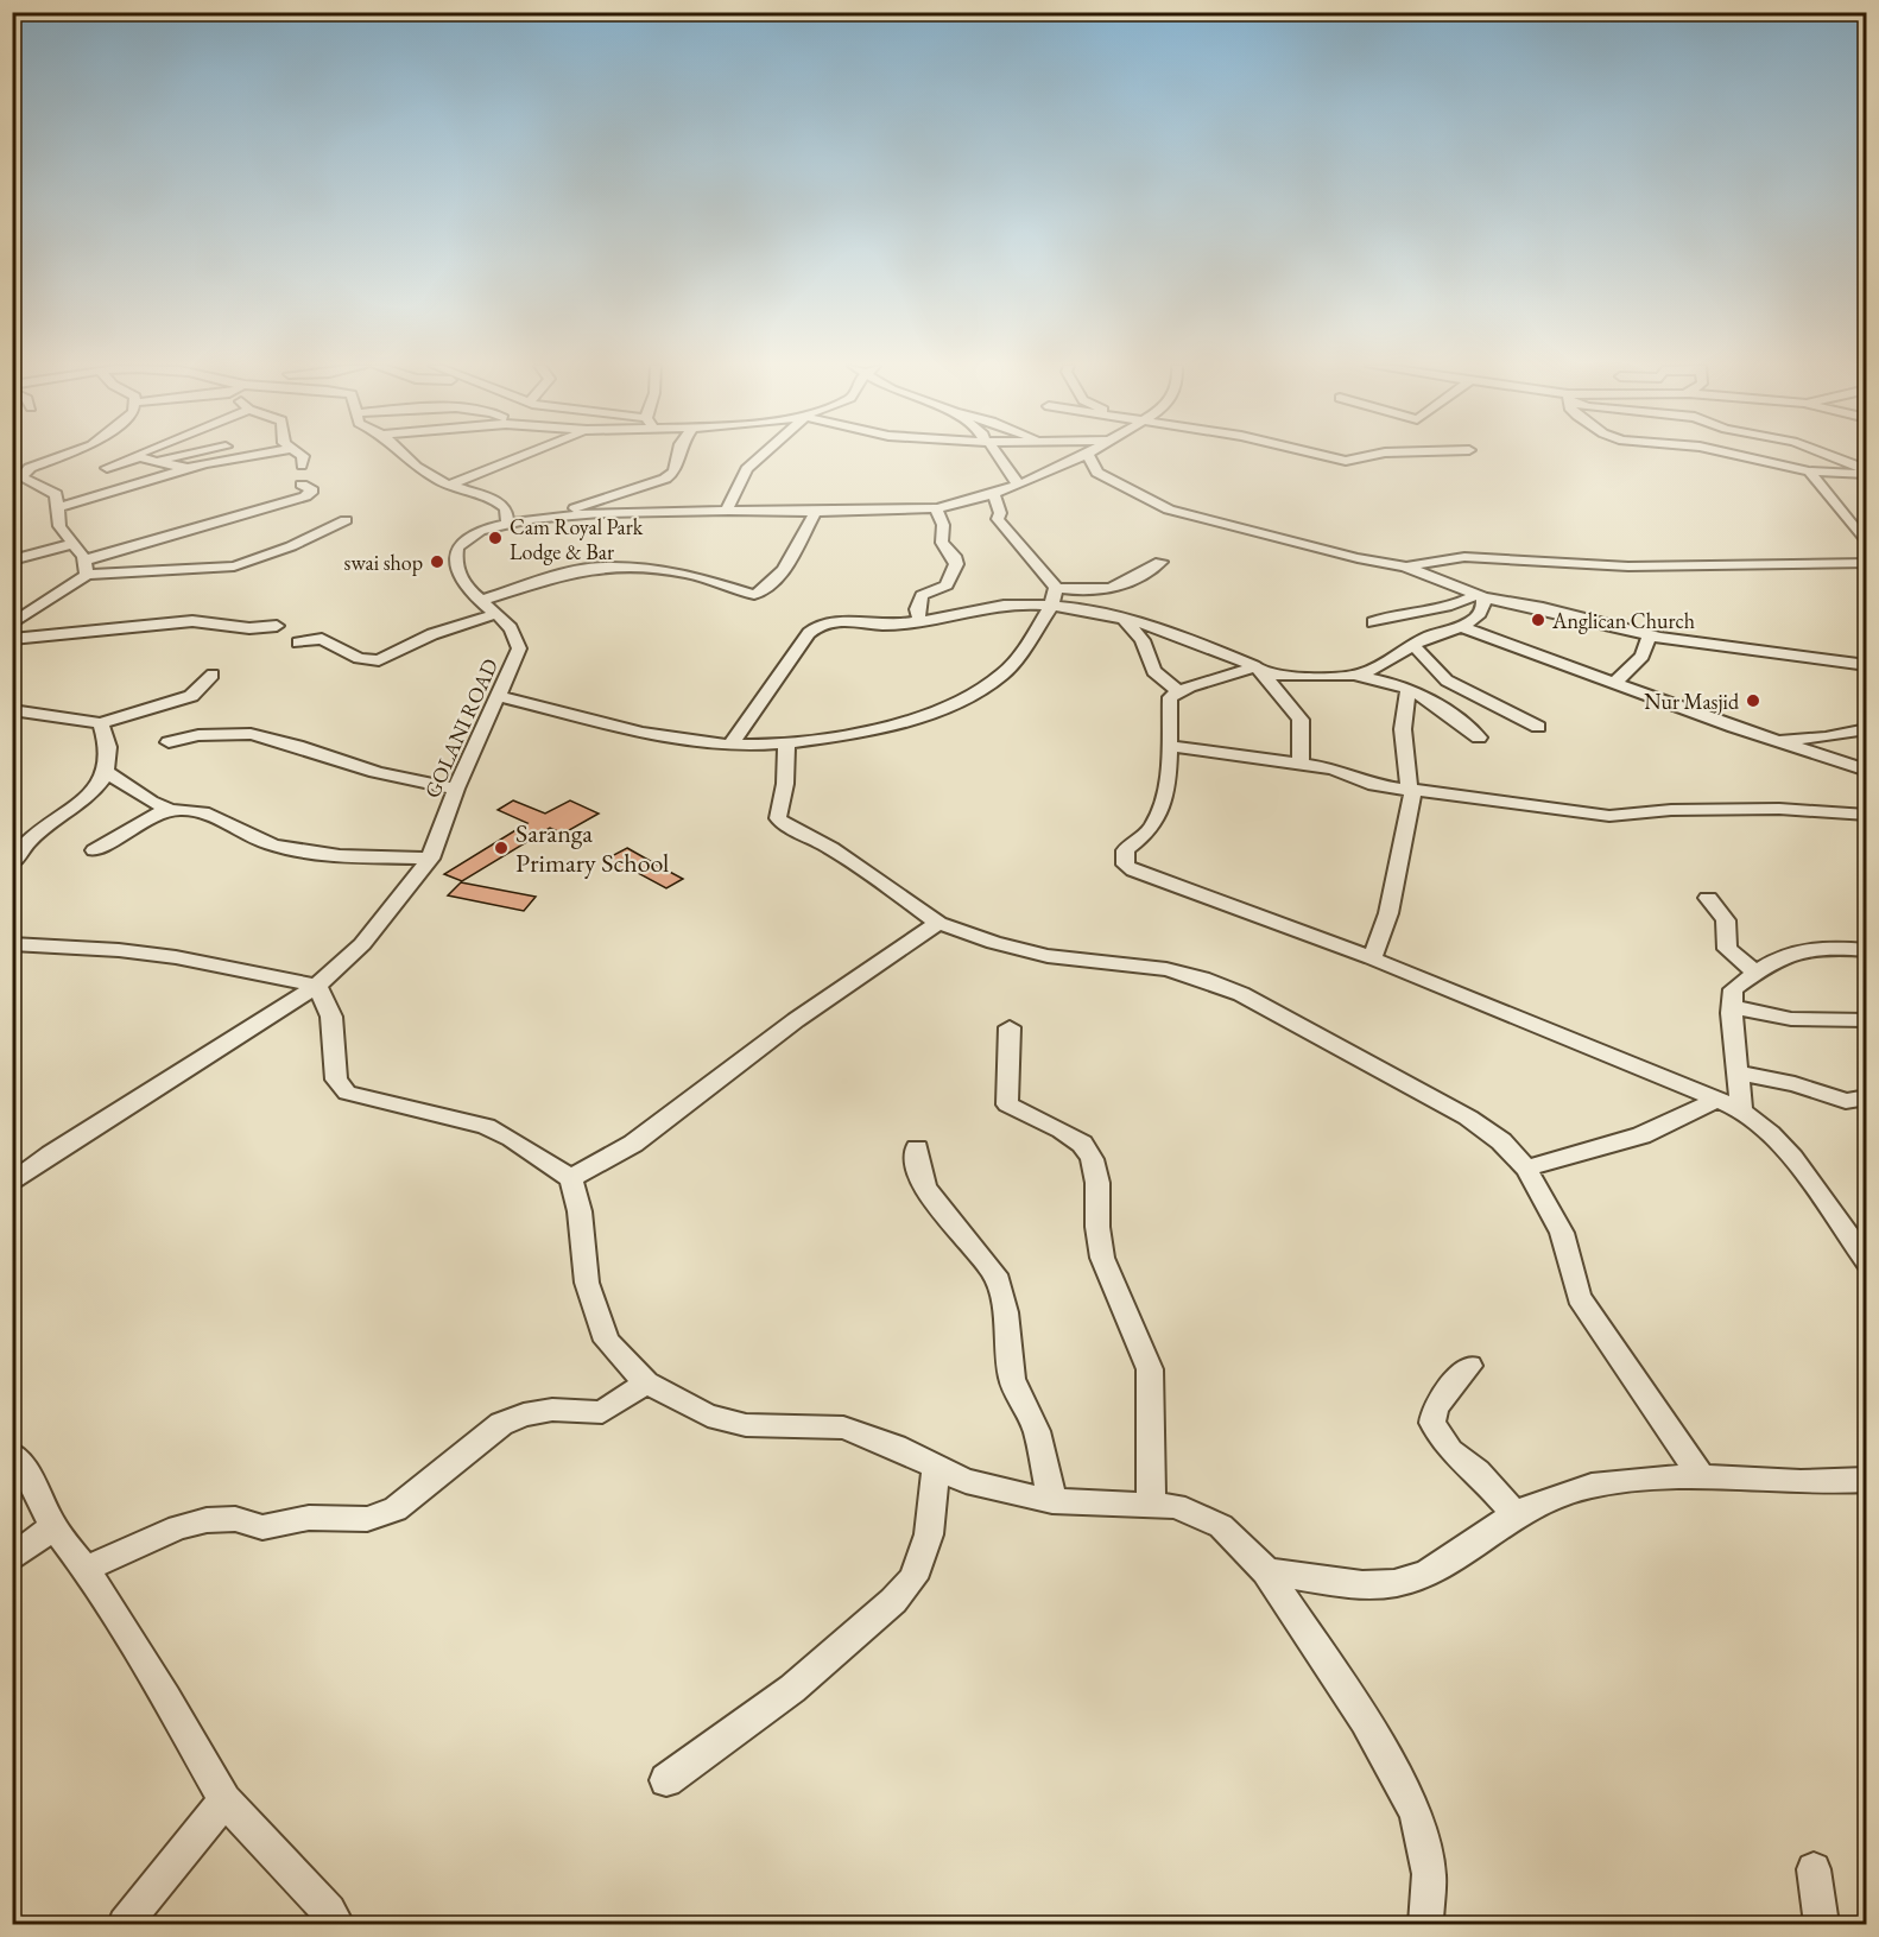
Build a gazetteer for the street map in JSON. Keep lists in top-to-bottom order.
{
  "streets": {
    "street": ["GOLANI ROAD"]
  },
  "places": [
    "Cam Royal Park Lodge & Bar",
    "swai shop",
    "Anglican Church",
    "Nur Masjid",
    "Saranga Primary School"
  ]
}
